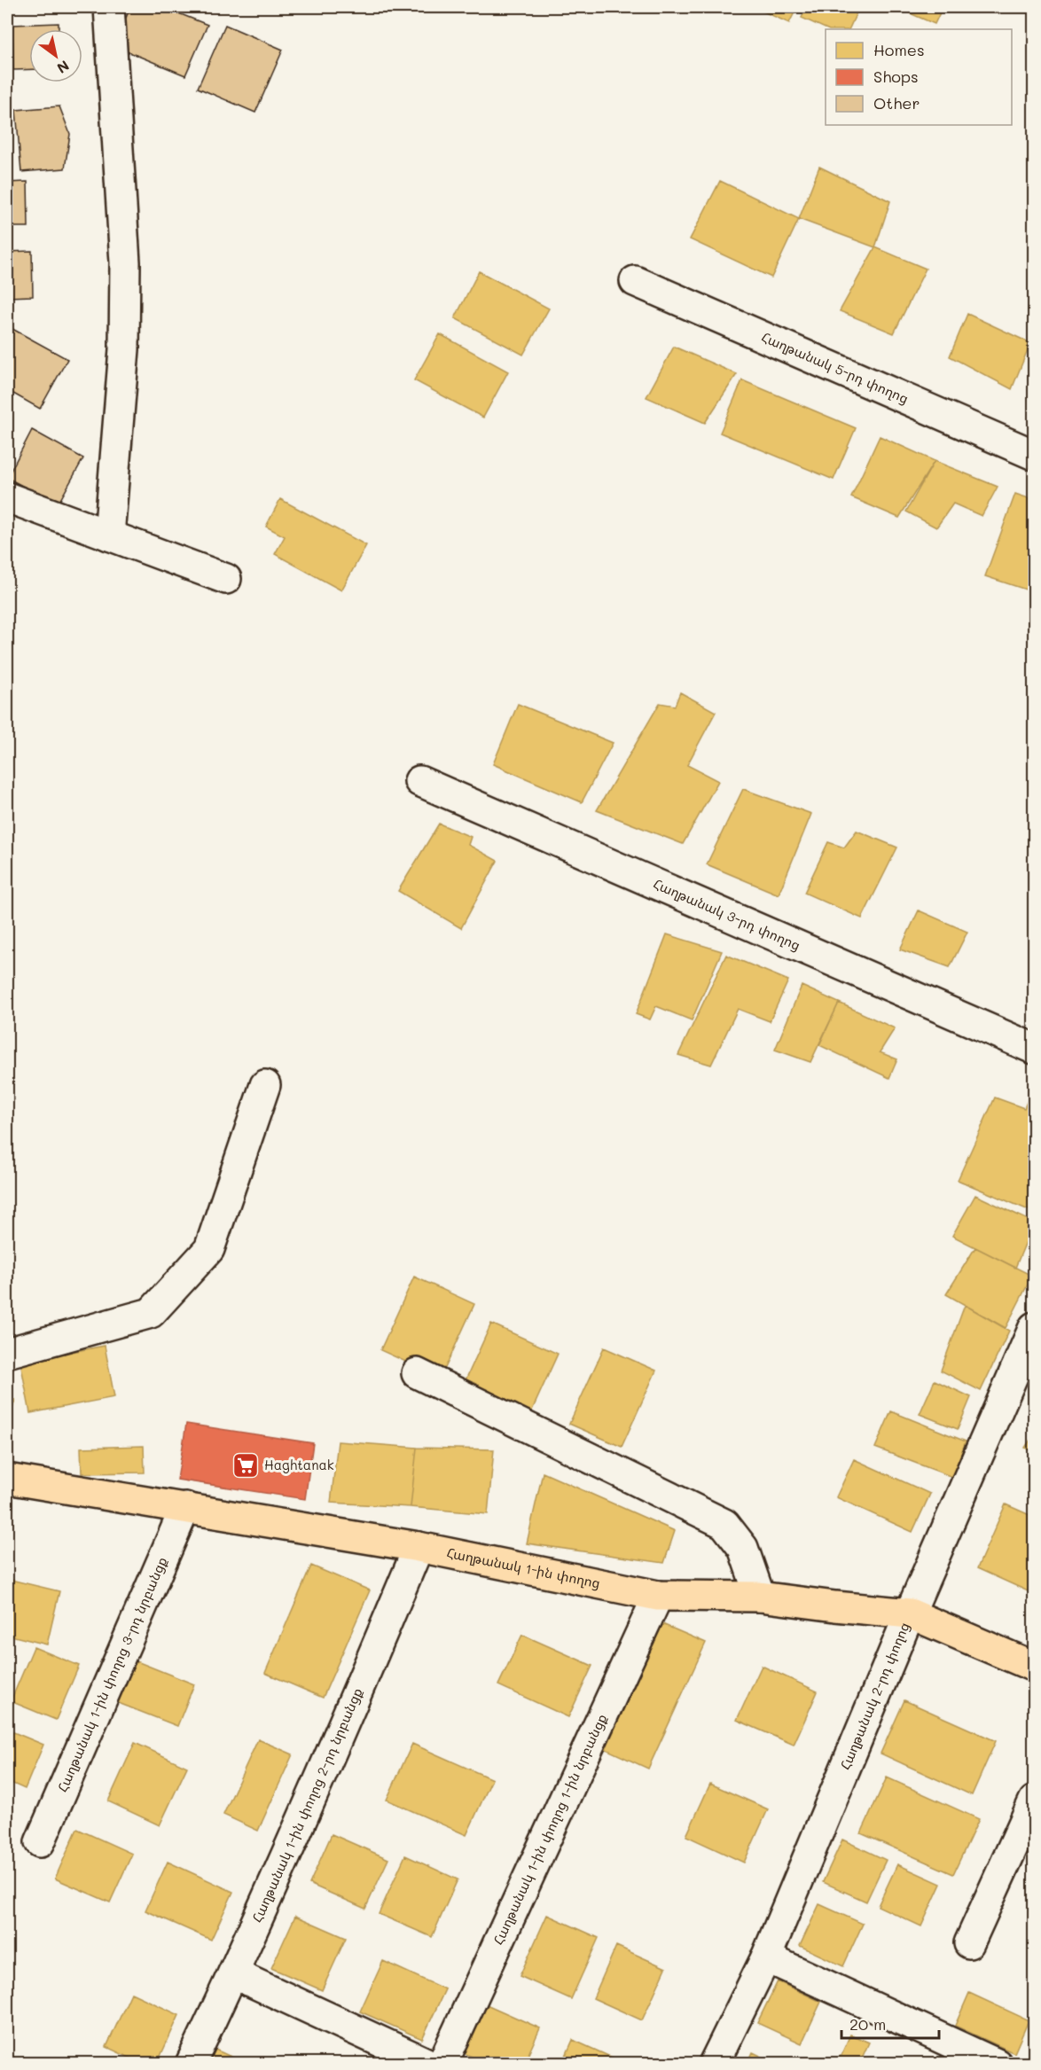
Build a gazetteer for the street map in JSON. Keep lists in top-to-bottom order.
{
  "streets": {
    "main road": ["Հաղթանակ 1-ին փողոց"],
    "street": [
      "Հաղթանակ 5-րդ փողոց",
      "Հաղթանակ 3-րդ փողոց",
      "Հաղթանակ 1-ին փողոց 3-րդ նրբանցք",
      "Հաղթանակ 2-րդ փողոց",
      "Հաղթանակ 1-ին փողոց 2-րդ նրբանցք",
      "Հաղթանակ 1-ին փողոց 1-ին նրբանցք"
    ]
  },
  "crossings": [
    ["Հաղթանակ 1-ին փողոց", "Հաղթանակ 1-ին փողոց 3-րդ նրբանցք"],
    ["Հաղթանակ 1-ին փողոց", "Հաղթանակ 2-րդ փողոց"],
    ["Հաղթանակ 1-ին փողոց", "Հաղթանակ 1-ին փողոց 2-րդ նրբանցք"],
    ["Հաղթանակ 1-ին փողոց", "Հաղթանակ 1-ին փողոց 1-ին նրբանցք"]
  ],
  "places": {
    "supermarket": ["Haghtanak"]
  },
  "legend": ["Homes", "Shops", "Other"],
  "scale_bar": "20 m",
  "north": "bottom right"
}
